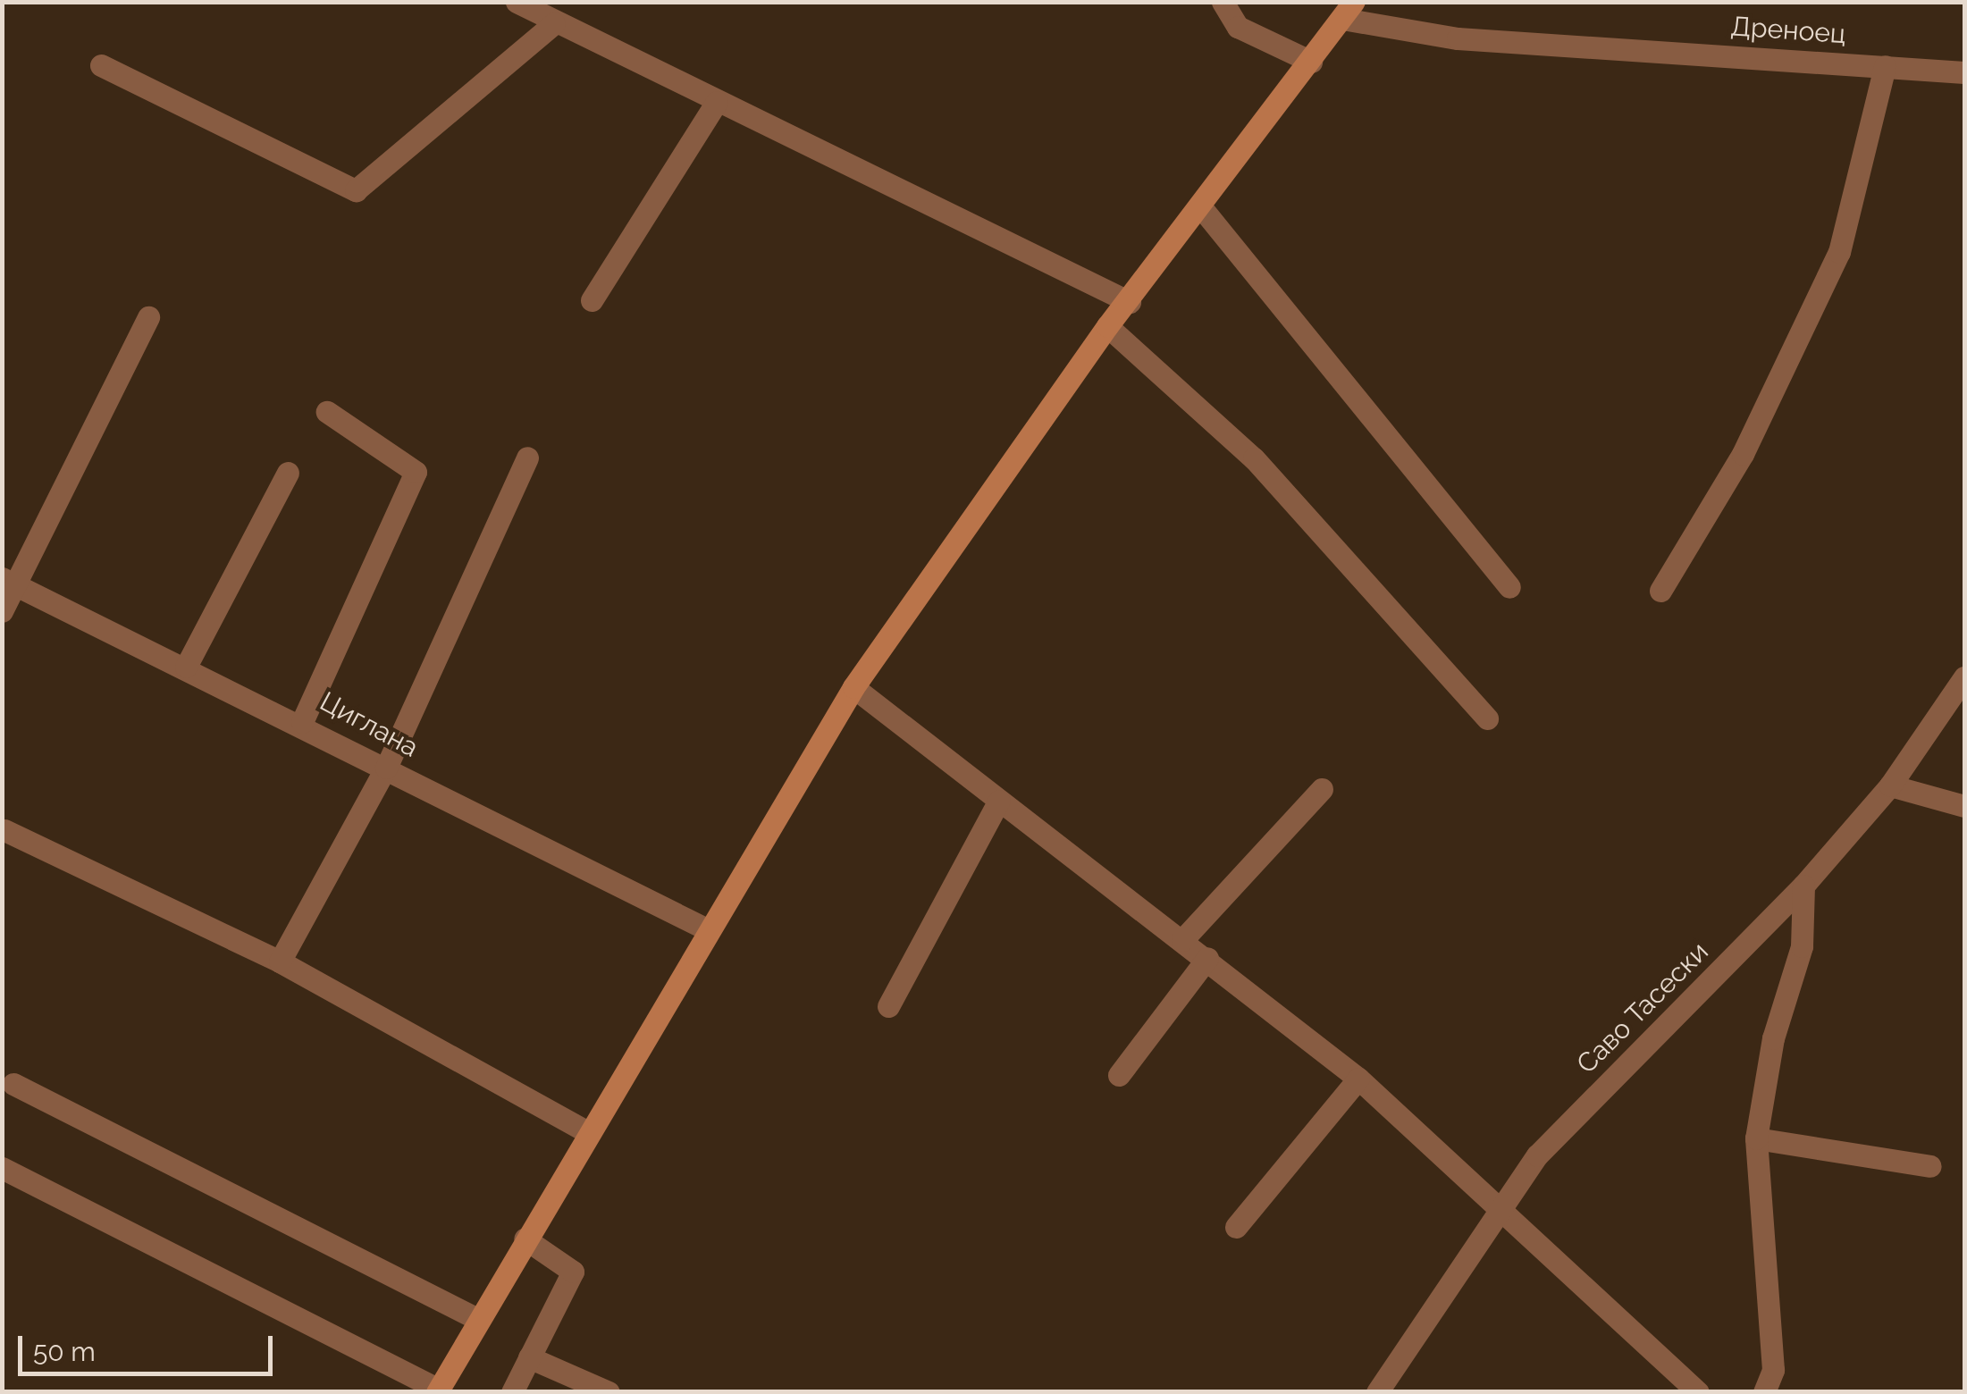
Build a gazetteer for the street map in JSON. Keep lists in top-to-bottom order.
{
  "streets": {
    "street": ["Дреноец", "Циглана", "Саво Тасески"]
  },
  "scale_bar": "50 m"
}
